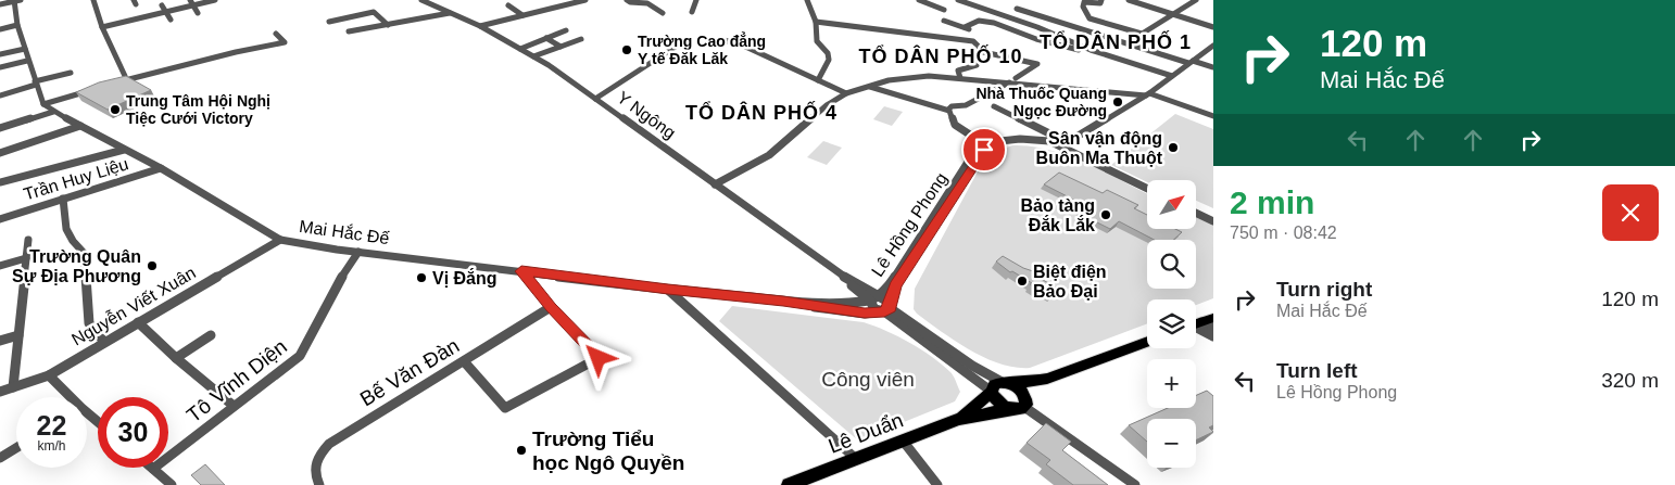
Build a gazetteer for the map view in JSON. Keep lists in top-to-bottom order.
{
  "streets": {
    "main road": ["Lê Duẩn"],
    "street": [
      "Y Ngông",
      "Trần Huy Liệu",
      "Lê Hồng Phong",
      "Mai Hắc Đế",
      "Nguyễn Viết Xuân",
      "Bế Văn Đàn",
      "Tô Vĩnh Diện"
    ]
  },
  "crossings": [
    ["Y Ngông", "Lê Hồng Phong"],
    ["Y Ngông", "Mai Hắc Đế"],
    ["Trần Huy Liệu", "Mai Hắc Đế"],
    ["Lê Hồng Phong", "Mai Hắc Đế"],
    ["Mai Hắc Đế", "Nguyễn Viết Xuân"],
    ["Mai Hắc Đế", "Tô Vĩnh Diện"]
  ],
  "districts": ["TỔ DÂN PHỐ 1", "TỔ DÂN PHỐ 10", "TỔ DÂN PHỐ 4"],
  "parks": ["Công viên"],
  "places": [
    "Trường Cao đẳng Y tế Đăk Lăk",
    "Nhà Thuốc Quang Ngọc Đường",
    "Trung Tâm Hội Nghị Tiệc Cưới Victory",
    "Sân vận động Buôn Ma Thuột",
    "Bảo tàng Đắk Lắk",
    "Trường Quân Sự Địa Phương",
    "Vị Đắng",
    "Biệt điện Bảo Đại",
    "Trường Tiểu học Ngô Quyền"
  ],
  "north": "top right",
  "page": {
    "turn": ["120 m", "Mai Hắc Đế"],
    "heading": ["2 min", "750 m · 08:42"],
    "map_buttons": ["+", "−"],
    "list": [
      {
        "name": "Turn right",
        "note": "Mai Hắc Đế",
        "value": "120 m"
      },
      {
        "name": "Turn left",
        "note": "Lê Hồng Phong",
        "value": "320 m"
      }
    ],
    "speed": "22 km/h",
    "limit": "30"
  }
}
